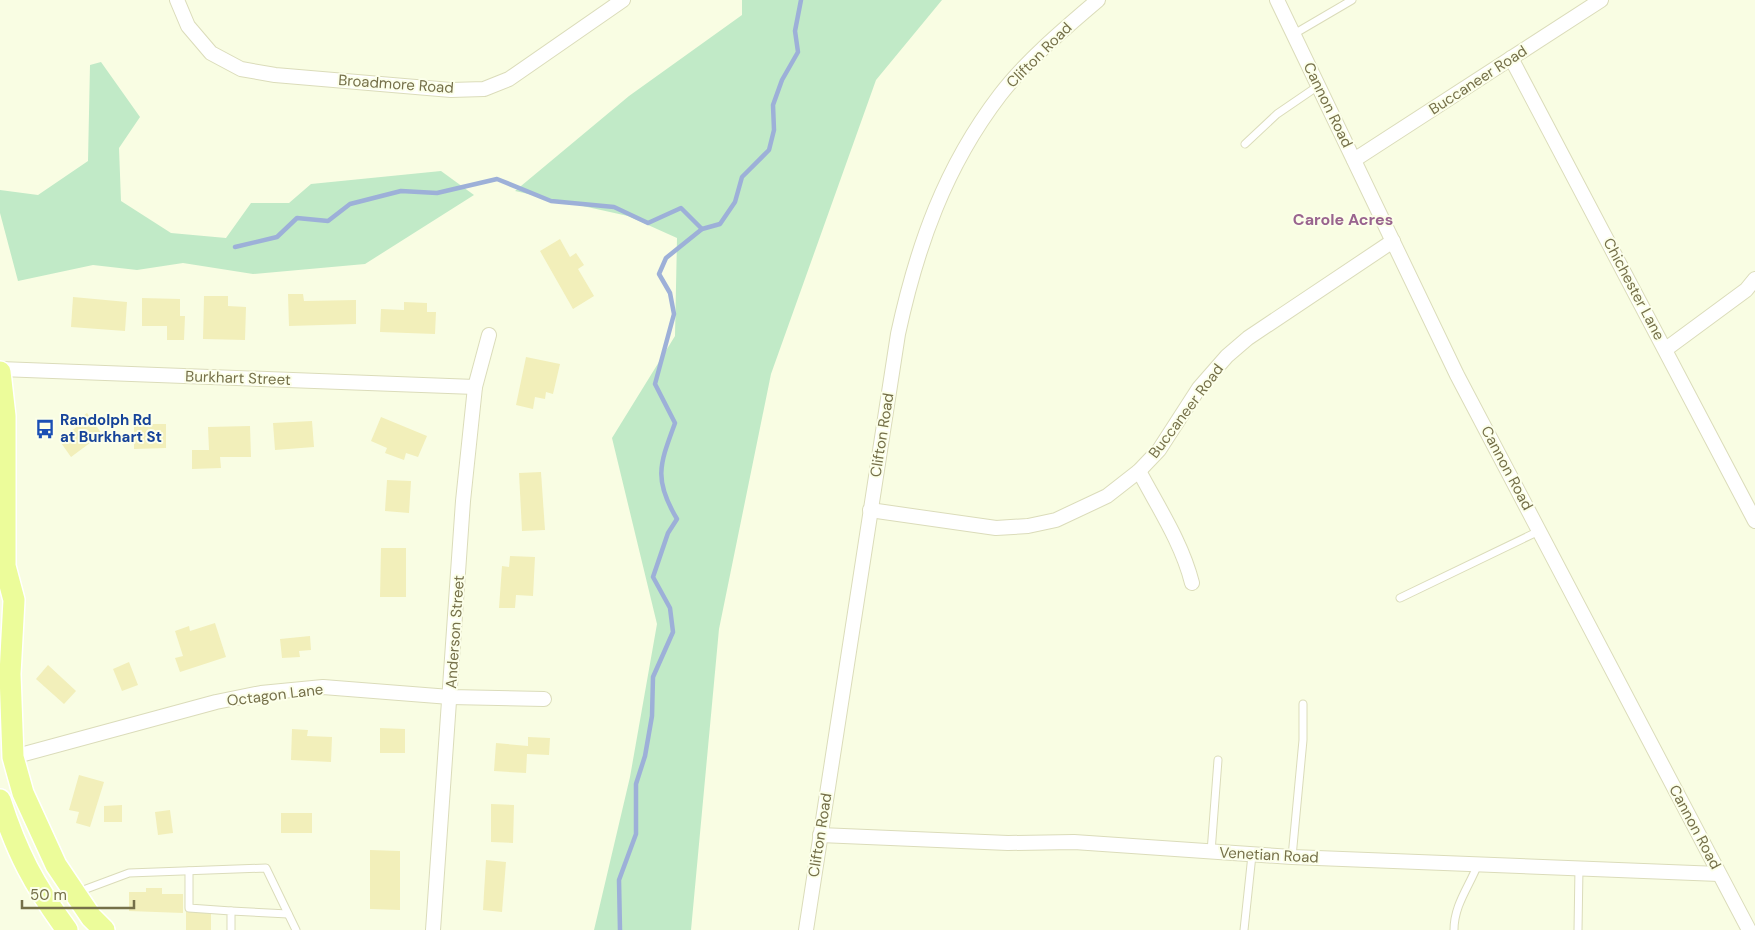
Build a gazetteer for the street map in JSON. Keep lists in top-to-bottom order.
{
  "streets": {
    "street": [
      "Clifton Road",
      "Buccaneer Road",
      "Broadmore Road",
      "Cannon Road",
      "Chichester Lane",
      "Burkhart Street",
      "Anderson Street",
      "Octagon Lane",
      "Venetian Road"
    ]
  },
  "crossings": [
    ["Clifton Road", "Buccaneer Road"],
    ["Clifton Road", "Venetian Road"],
    ["Buccaneer Road", "Cannon Road"],
    ["Buccaneer Road", "Chichester Lane"],
    ["Cannon Road", "Venetian Road"],
    ["Burkhart Street", "Anderson Street"],
    ["Anderson Street", "Octagon Lane"]
  ],
  "districts": ["Carole Acres"],
  "places": {
    "bus stop": ["Randolph Rd at Burkhart St"]
  },
  "scale_bar": "50 m"
}
